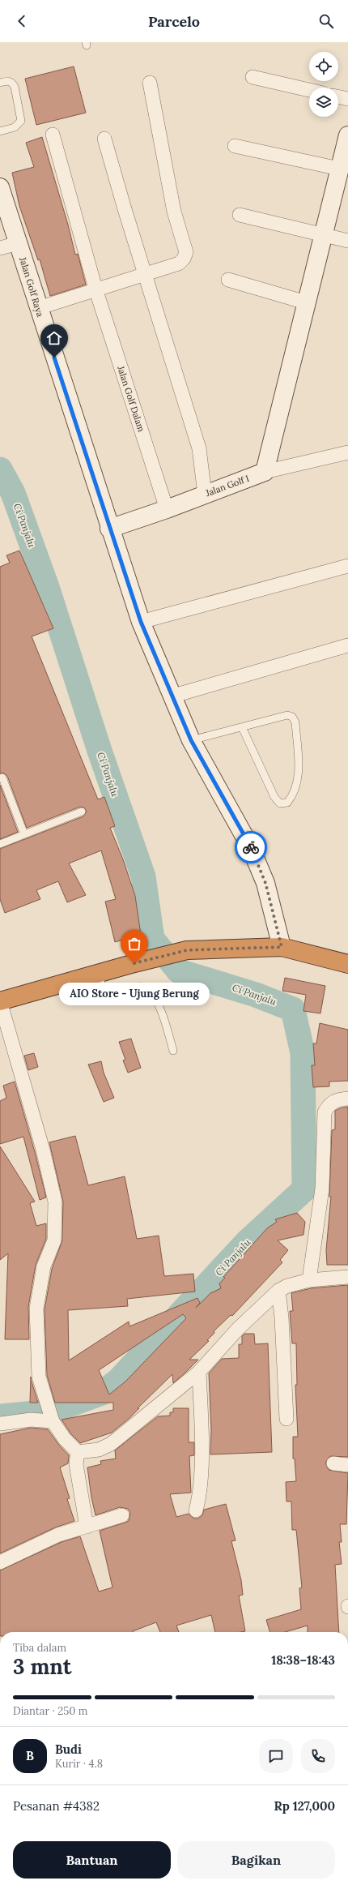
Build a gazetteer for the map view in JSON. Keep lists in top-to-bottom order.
{
  "streets": {
    "street": ["Jalan Golf Raya", "Jalan Golf Dalam", "Jalan Golf I"]
  },
  "crossings": [
    ["Jalan Golf Raya", "Jalan Golf I"],
    ["Jalan Golf Dalam", "Jalan Golf I"]
  ],
  "water": ["Ci Panjalu"],
  "places": ["AIO Store - Ujung Berung"],
  "page": {
    "header": "Parcelo",
    "bubble": "AIO Store - Ujung Berung",
    "heading": ["3 mnt", "Tiba dalam", "18:38–18:43"],
    "panel": [
      "Budi",
      "Kurir · 4.8",
      "Pesanan #4382",
      "Rp 127,000"
    ],
    "bar": "Diantar · 250 m",
    "round": "B",
    "buttons": ["Bantuan", "Bagikan"]
  }
}
